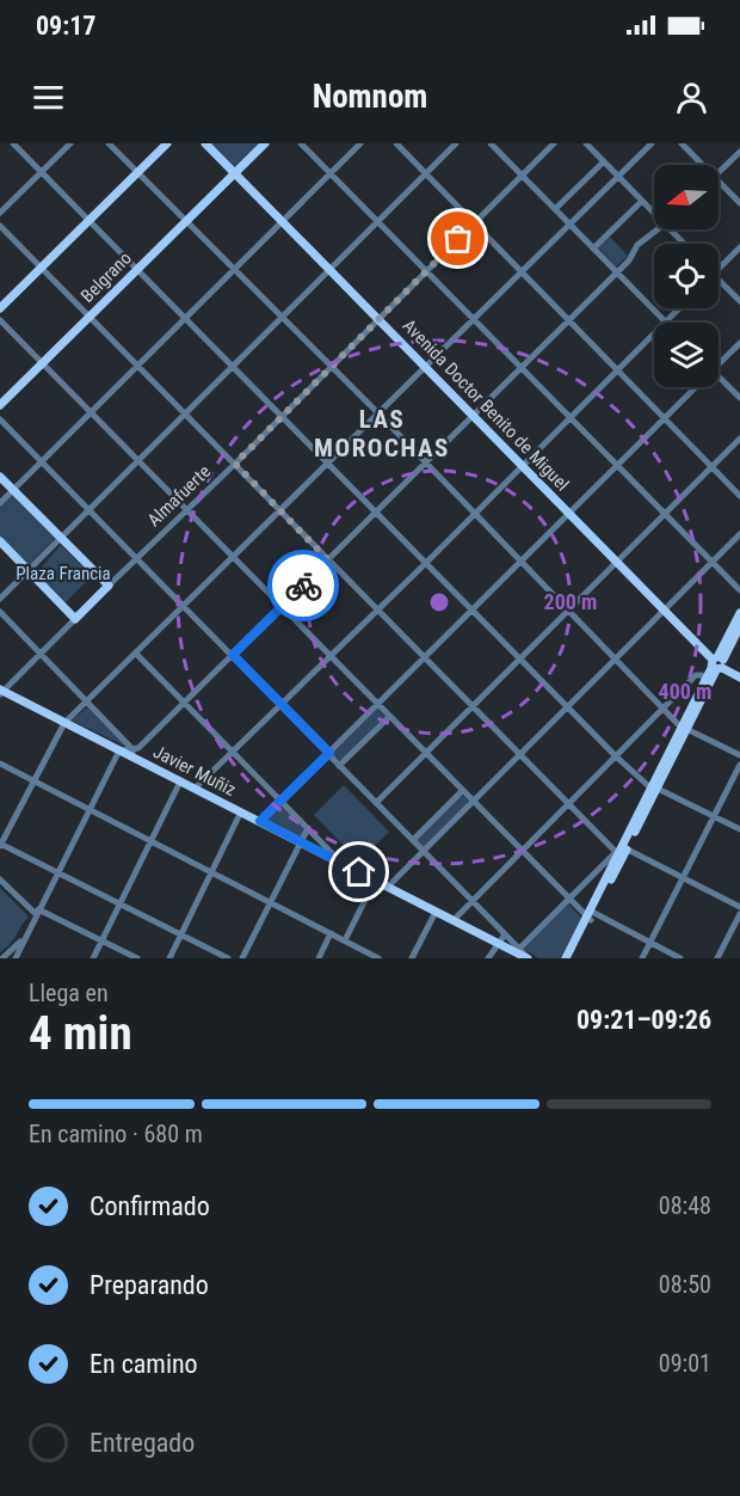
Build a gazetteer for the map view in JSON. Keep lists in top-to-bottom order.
{
  "streets": {
    "main road": [
      "Belgrano",
      "Avenida Doctor Benito de Miguel",
      "Almafuerte",
      "Javier Muñiz"
    ]
  },
  "crossings": [
    ["Belgrano", "Avenida Doctor Benito de Miguel"],
    ["Avenida Doctor Benito de Miguel", "Almafuerte"],
    ["Almafuerte", "Javier Muñiz"]
  ],
  "districts": ["LAS MOROCHAS"],
  "parks": ["Plaza Francia"],
  "north": "left",
  "page": {
    "status": "09:17",
    "header": "Nomnom",
    "heading": ["4 min", "Llega en", "09:21–09:26"],
    "bar": "En camino · 680 m",
    "list": [
      ["Confirmado", "08:48"],
      ["Preparando", "08:50"],
      ["En camino", "09:01"],
      "Entregado"
    ]
  },
  "rings": ["200 m", "400 m"]
}
